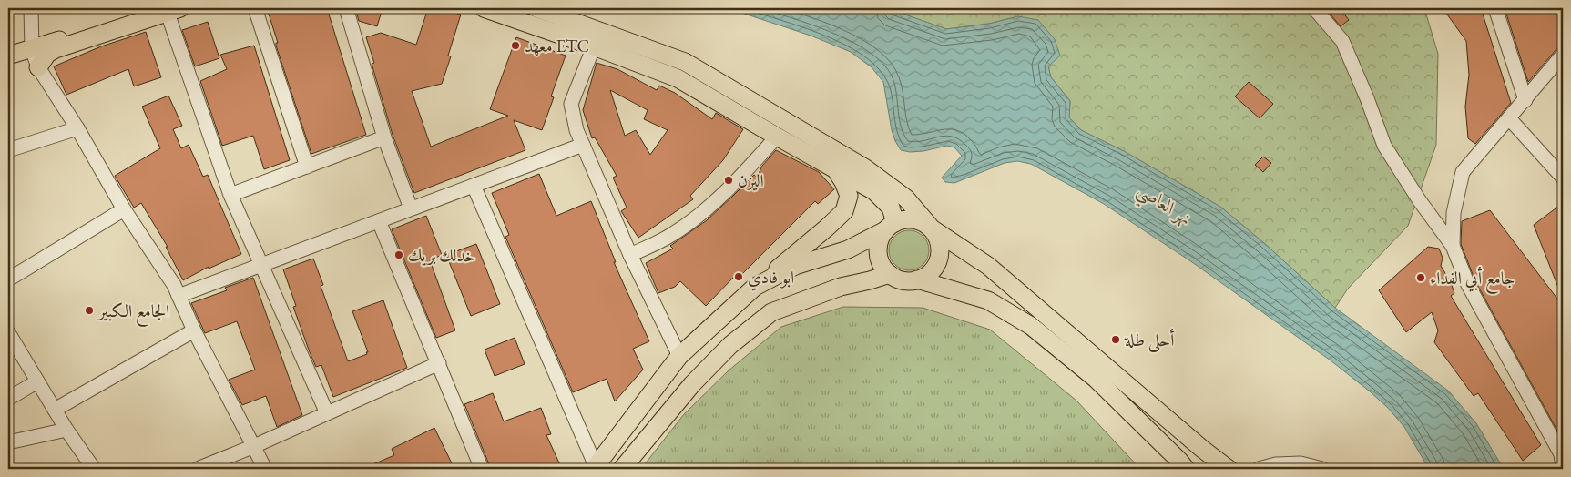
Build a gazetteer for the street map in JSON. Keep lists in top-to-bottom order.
{
  "water": ["نهر العاصي"],
  "places": [
    "معهد ETC",
    "اليزن",
    "خدلك بريك",
    "ابو فادي",
    "جامع أبي الفداء",
    "الجامع الكبير",
    "أحلى طلة"
  ]
}
